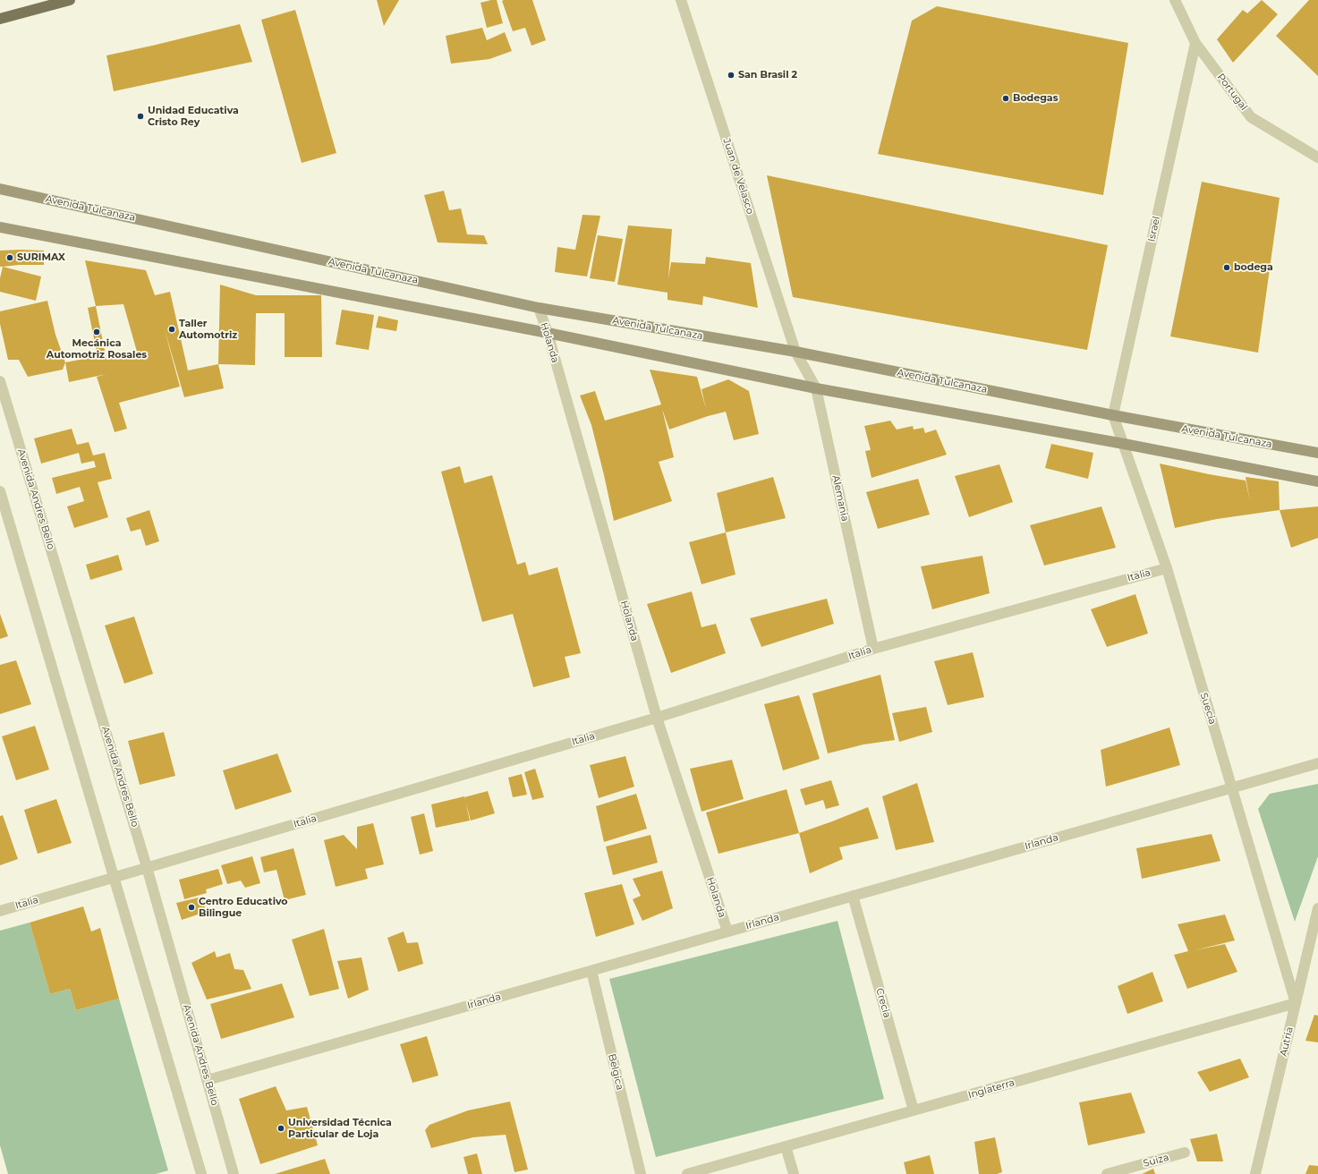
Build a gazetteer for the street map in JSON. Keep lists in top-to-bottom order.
{
  "streets": {
    "street": [
      "Portugal",
      "Juan de Velasco",
      "Avenida Tulcanaza",
      "Israel",
      "Holanda",
      "Alemania",
      "Avenida Andres Bello",
      "Italia",
      "Suecia",
      "Irlanda",
      "Crecia",
      "Autria",
      "Belgica",
      "Inglaterra",
      "Suiza"
    ]
  },
  "crossings": [
    ["Portugal", "Israel"],
    ["Juan de Velasco", "Avenida Tulcanaza"],
    ["Juan de Velasco", "Alemania"],
    ["Avenida Tulcanaza", "Israel"],
    ["Avenida Tulcanaza", "Holanda"],
    ["Avenida Tulcanaza", "Alemania"],
    ["Avenida Tulcanaza", "Suecia"],
    ["Israel", "Suecia"],
    ["Holanda", "Italia"],
    ["Holanda", "Irlanda"],
    ["Alemania", "Italia"],
    ["Avenida Andres Bello", "Italia"],
    ["Avenida Andres Bello", "Irlanda"],
    ["Italia", "Suecia"],
    ["Suecia", "Irlanda"],
    ["Suecia", "Autria"],
    ["Suecia", "Inglaterra"],
    ["Irlanda", "Crecia"],
    ["Irlanda", "Belgica"],
    ["Crecia", "Inglaterra"],
    ["Autria", "Inglaterra"]
  ],
  "places": [
    "San Brasil 2",
    "Bodegas",
    "Unidad Educativa Cristo Rey",
    "SURIMAX",
    "bodega",
    "Taller Automotriz",
    "Mecánica Automotriz Rosales",
    "Centro Educativo Bilingue",
    "Universidad Técnica Particular de Loja"
  ]
}
